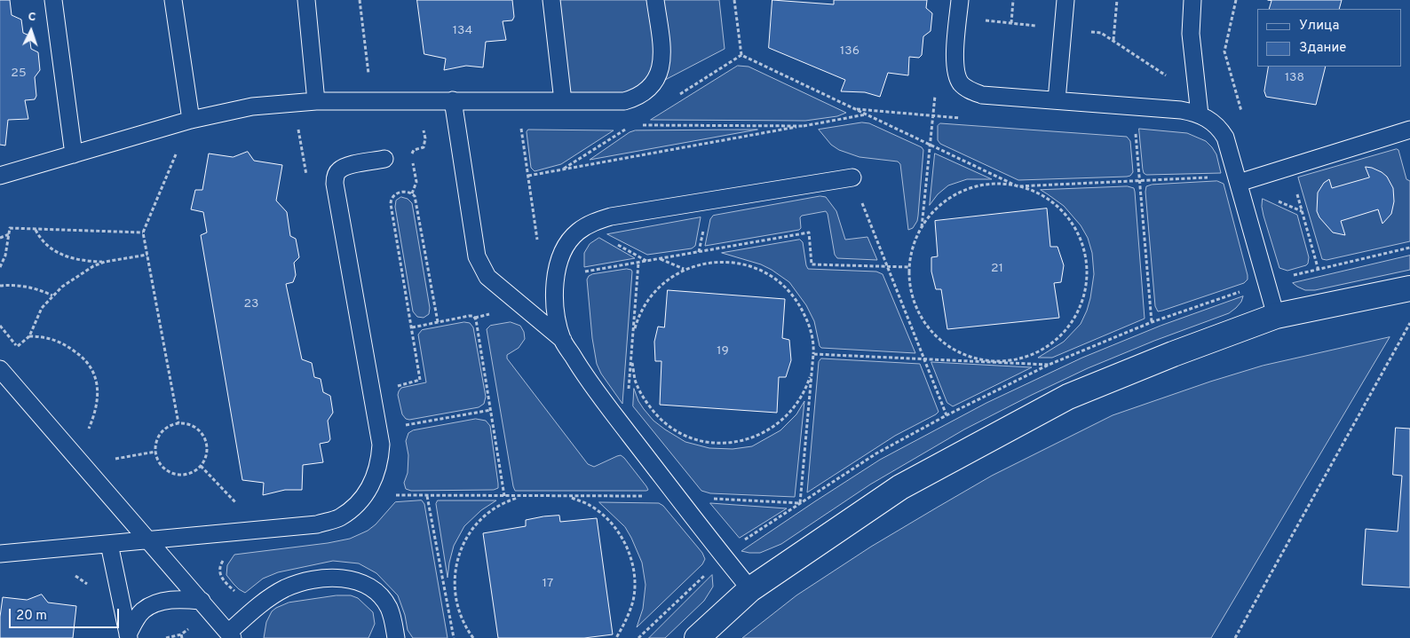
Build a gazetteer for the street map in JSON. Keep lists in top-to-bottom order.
{
  "house_numbers": [
    "134",
    "136",
    "25",
    "138",
    "21",
    "23",
    "19",
    "17"
  ],
  "legend": ["Улица", "Здание"],
  "scale_bar": "20 m",
  "north": "top"
}
